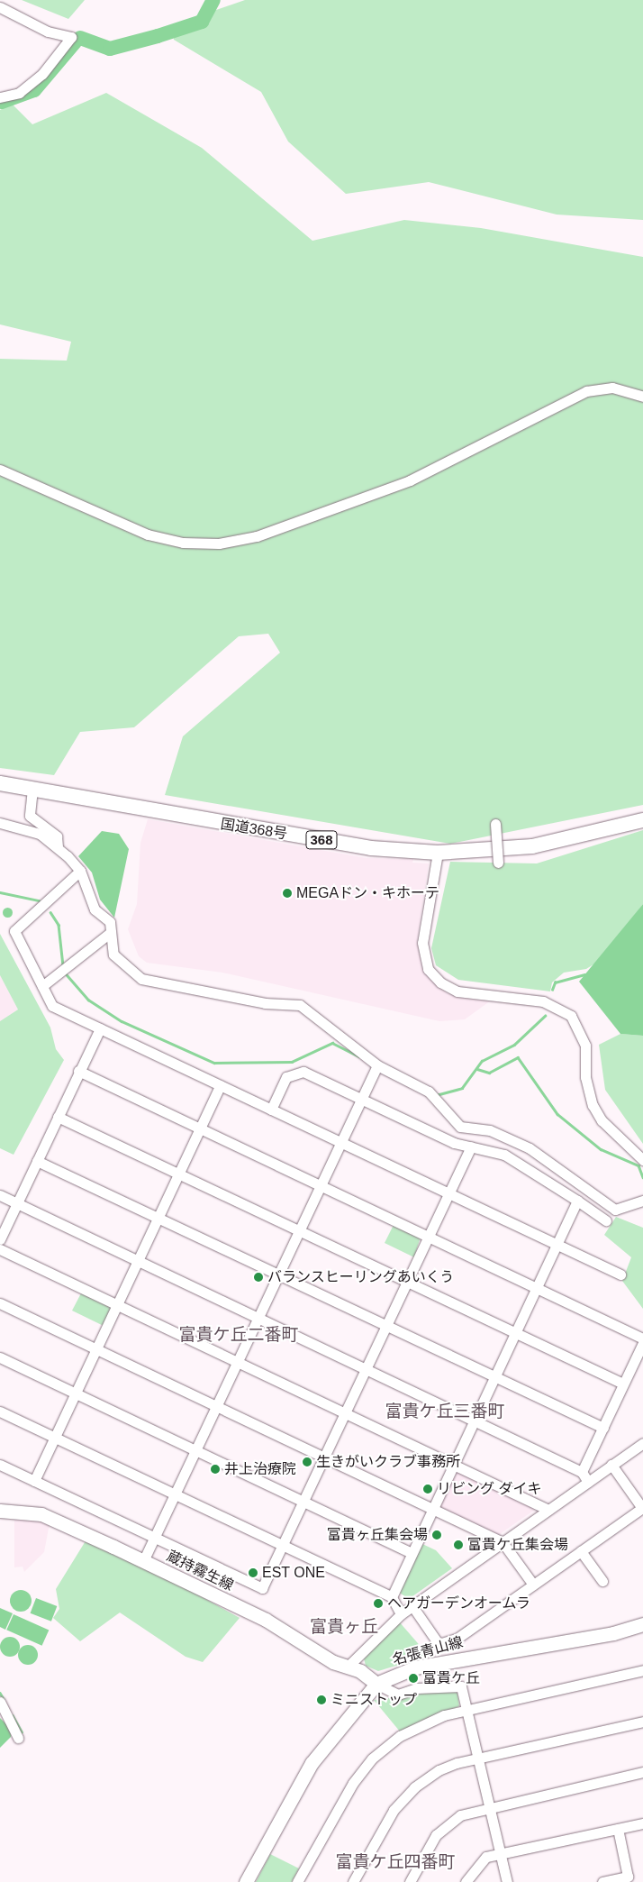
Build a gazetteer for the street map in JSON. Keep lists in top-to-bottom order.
{
  "streets": {
    "highway": ["国道368号", "368"],
    "main road": ["蔵持霧生線", "名張青山線"]
  },
  "crossings": [
    ["蔵持霧生線", "名張青山線"]
  ],
  "districts": [
    "富貴ケ丘二番町",
    "富貴ケ丘三番町",
    "富貴ヶ丘",
    "富貴ケ丘四番町"
  ],
  "places": [
    "MEGAドン・キホーテ",
    "バランスヒーリングあいくう",
    "生きがいクラブ事務所",
    "井上治療院",
    "リビング ダイキ",
    "富貴ヶ丘集会場",
    "富貴ケ丘集会場",
    "EST ONE",
    "ヘアガーデンオームラ",
    "富貴ケ丘",
    "ミニストップ"
  ]
}
